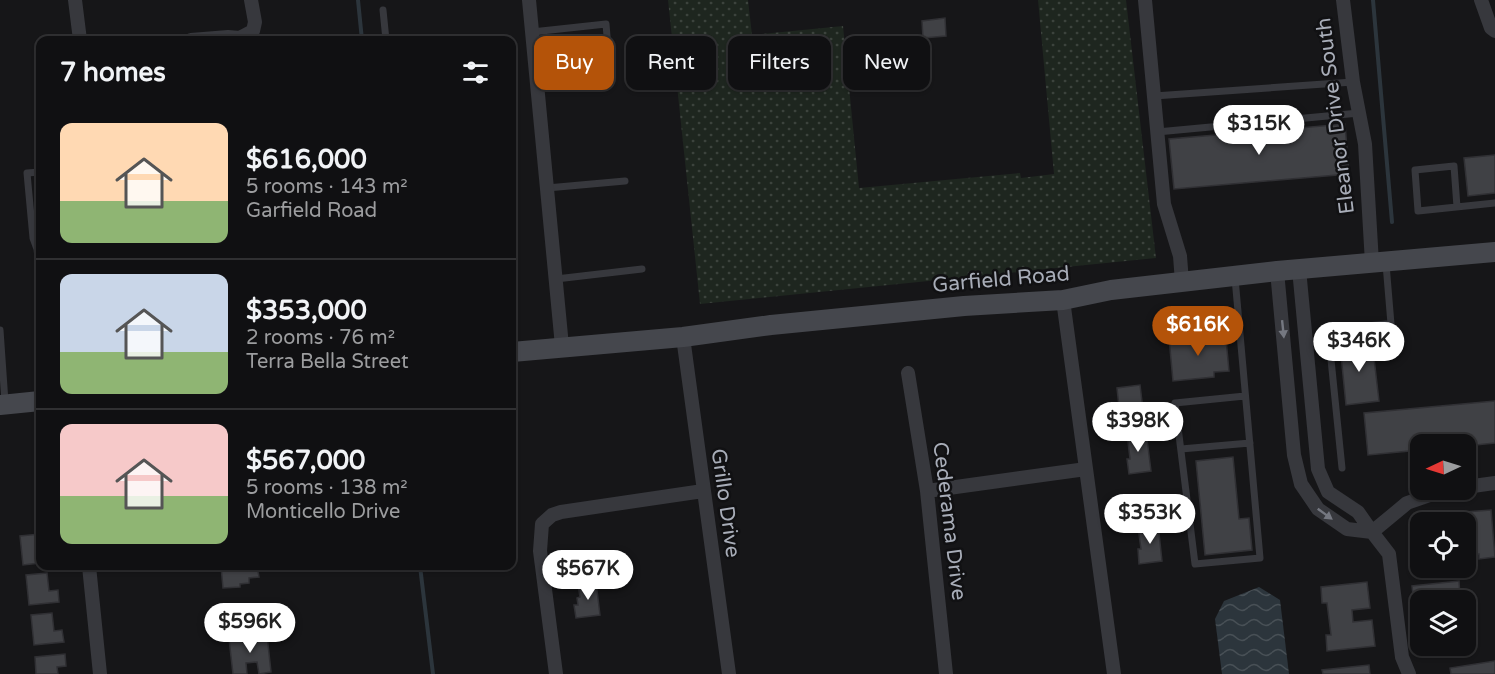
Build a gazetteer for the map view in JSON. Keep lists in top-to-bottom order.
{
  "streets": {
    "main road": ["Garfield Road"],
    "street": ["Eleanor Drive South", "Grillo Drive", "Cederama Drive"]
  },
  "crossings": [
    ["Eleanor Drive South", "Garfield Road"],
    ["Garfield Road", "Grillo Drive"]
  ],
  "north": "left",
  "page": {
    "chip": [
      "Buy",
      "Rent",
      "Filters",
      "New"
    ],
    "heading": "7 homes",
    "price": [
      "$315K",
      "$616K",
      "$346K",
      "$398K",
      "$353K",
      "$567K",
      "$596K"
    ],
    "list": [
      {
        "name": "$616,000",
        "note": "5 rooms · 143 m² · Garfield Road"
      },
      {
        "name": "$353,000",
        "note": "2 rooms · 76 m² · Terra Bella Street"
      },
      {
        "name": "$567,000",
        "note": "5 rooms · 138 m² · Monticello Drive"
      }
    ]
  }
}
